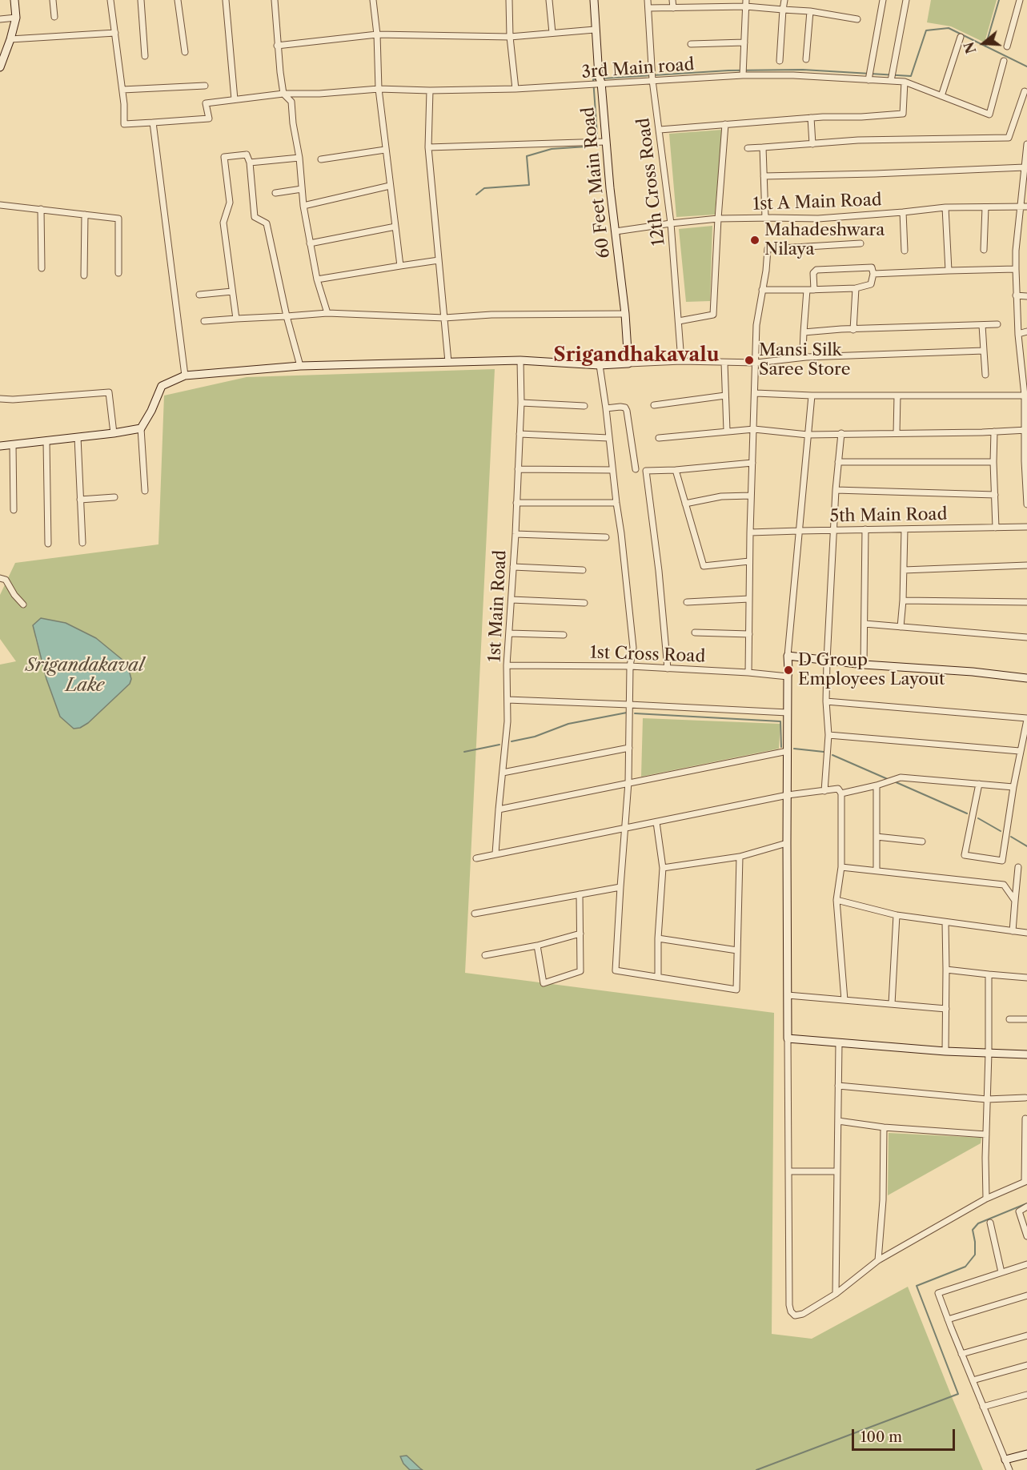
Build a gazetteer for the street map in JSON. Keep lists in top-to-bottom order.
{
  "streets": {
    "street": [
      "3rd Main road",
      "12th Cross Road",
      "60 Feet Main Road",
      "1st A Main Road",
      "5th Main Road",
      "1st Main Road",
      "1st Cross Road"
    ]
  },
  "crossings": [
    ["3rd Main road", "12th Cross Road"],
    ["3rd Main road", "60 Feet Main Road"],
    ["12th Cross Road", "1st A Main Road"],
    ["60 Feet Main Road", "1st A Main Road"],
    ["1st Main Road", "1st Cross Road"]
  ],
  "districts": ["Srigandhakavalu"],
  "water": ["Srigandakaval Lake"],
  "places": ["Mahadeshwara Nilaya", "Mansi Silk Saree Store", "D Group Employees Layout"],
  "scale_bar": "100 m",
  "north": "left"
}
